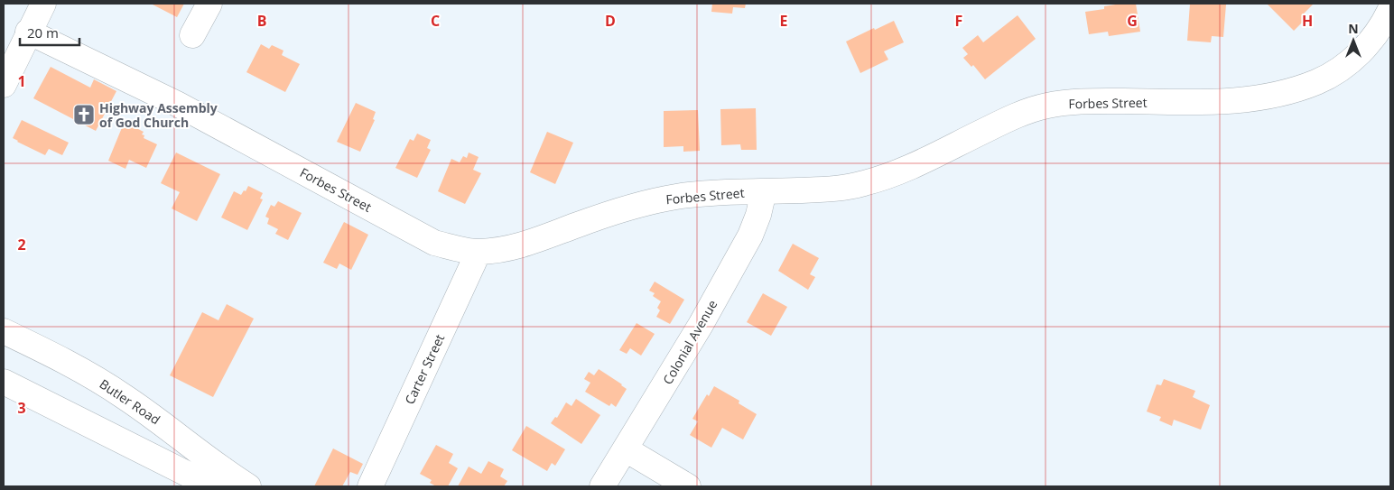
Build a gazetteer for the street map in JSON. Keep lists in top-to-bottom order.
{
  "streets": {
    "street": [
      "Forbes Street",
      "Colonial Avenue",
      "Carter Street",
      "Butler Road"
    ]
  },
  "crossings": [
    ["Forbes Street", "Colonial Avenue"],
    ["Forbes Street", "Carter Street"]
  ],
  "places": {
    "church": ["Highway Assembly of God Church"]
  },
  "scale_bar": "20 m",
  "north": "top",
  "grid": {
    "columns": [
      "B",
      "C",
      "D",
      "E",
      "F",
      "G",
      "H"
    ],
    "rows": ["1", "2", "3"]
  }
}
